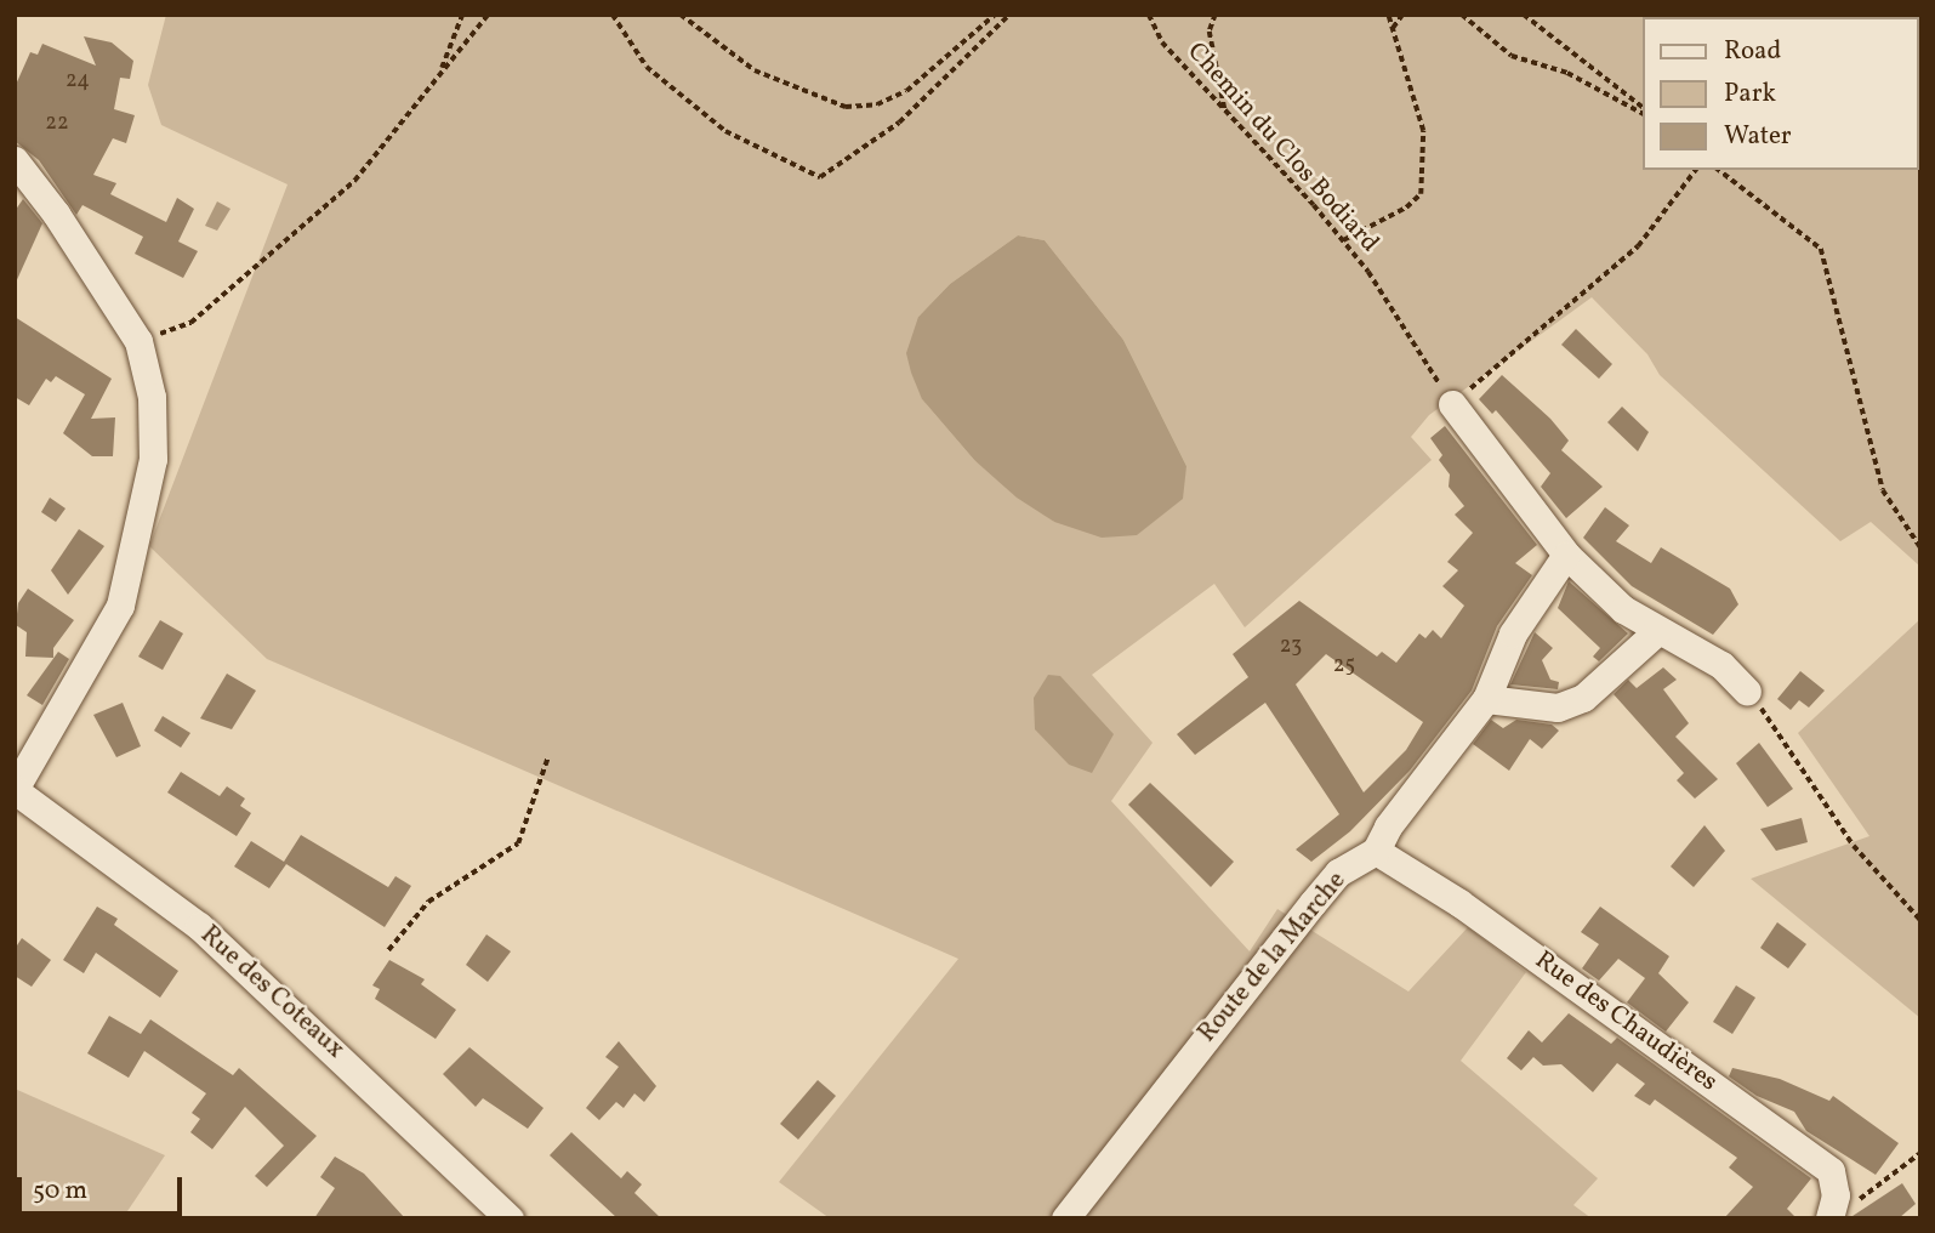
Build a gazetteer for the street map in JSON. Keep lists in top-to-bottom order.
{
  "streets": {
    "street": ["Route de la Marche", "Rue des Coteaux", "Rue des Chaudières"],
    "path": ["Chemin du Clos Bodiard"]
  },
  "crossings": [
    ["Route de la Marche", "Rue des Chaudières"]
  ],
  "house_numbers": [
    "24",
    "22",
    "23",
    "25"
  ],
  "legend": ["Road", "Park", "Water"],
  "scale_bar": "50 m"
}
